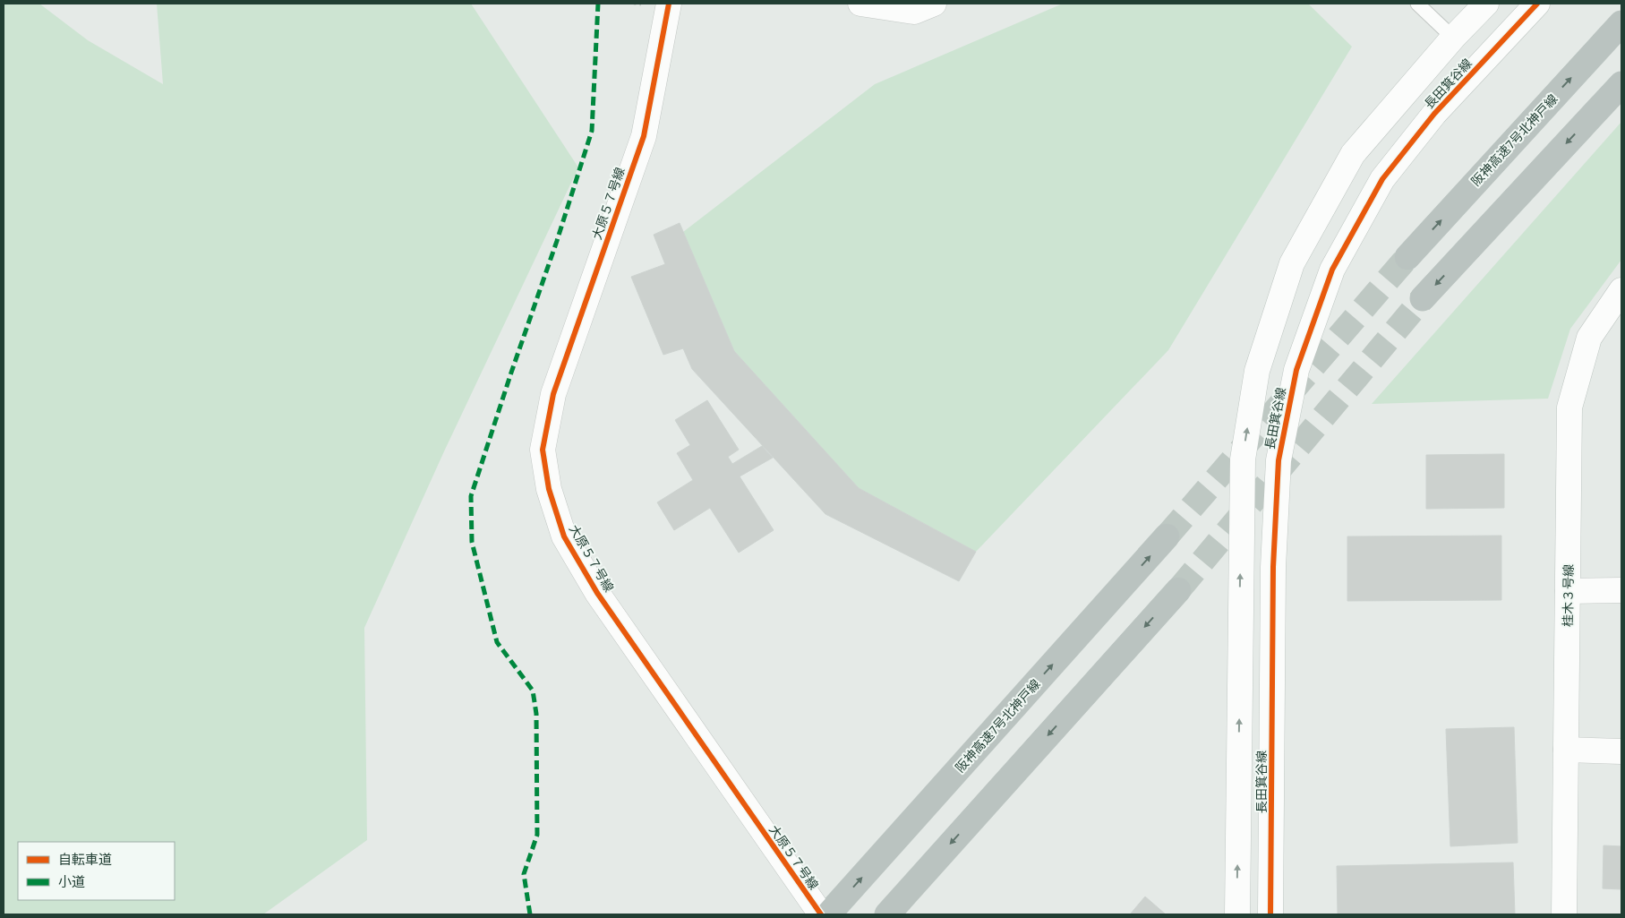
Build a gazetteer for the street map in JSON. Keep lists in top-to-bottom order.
{
  "streets": {
    "highway": ["阪神高速7号北神戸線"],
    "street": ["長田箕谷線", "大原５７号線", "桂木３号線"]
  },
  "legend": ["自転車道", "小道"]
}
